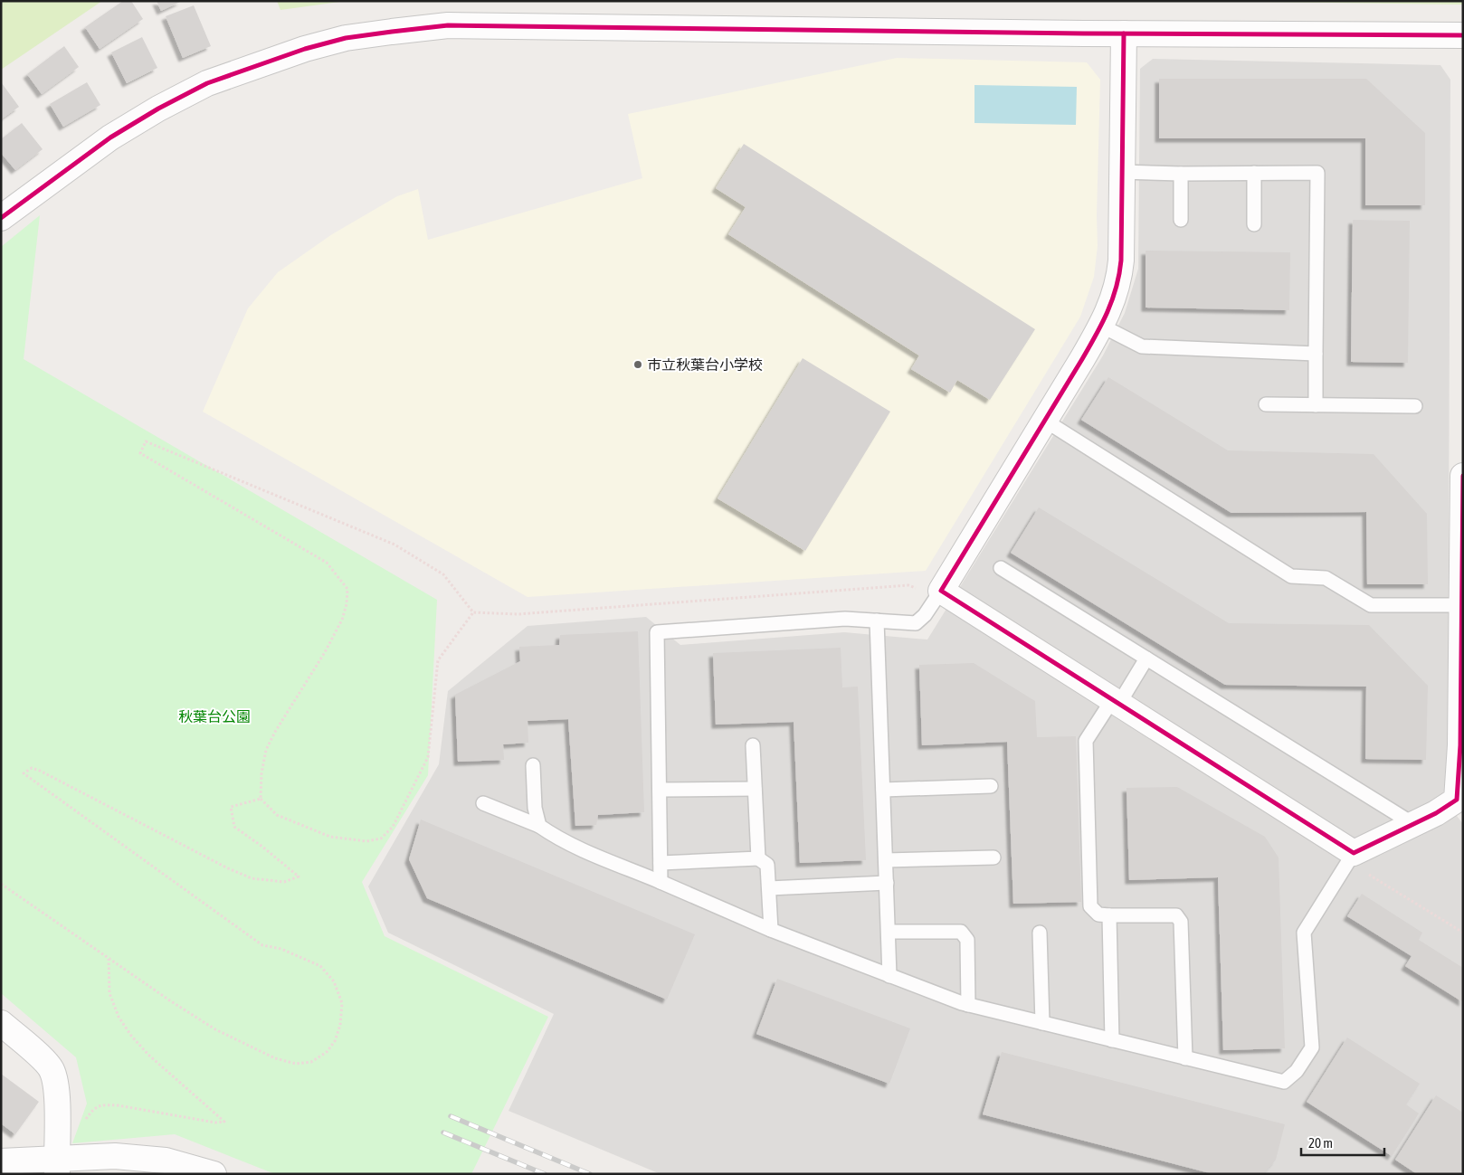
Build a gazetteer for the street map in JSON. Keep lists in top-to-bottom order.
{
  "parks": ["秋葉台公園"],
  "places": ["市立秋葉台小学校"],
  "scale_bar": "20 m"
}
